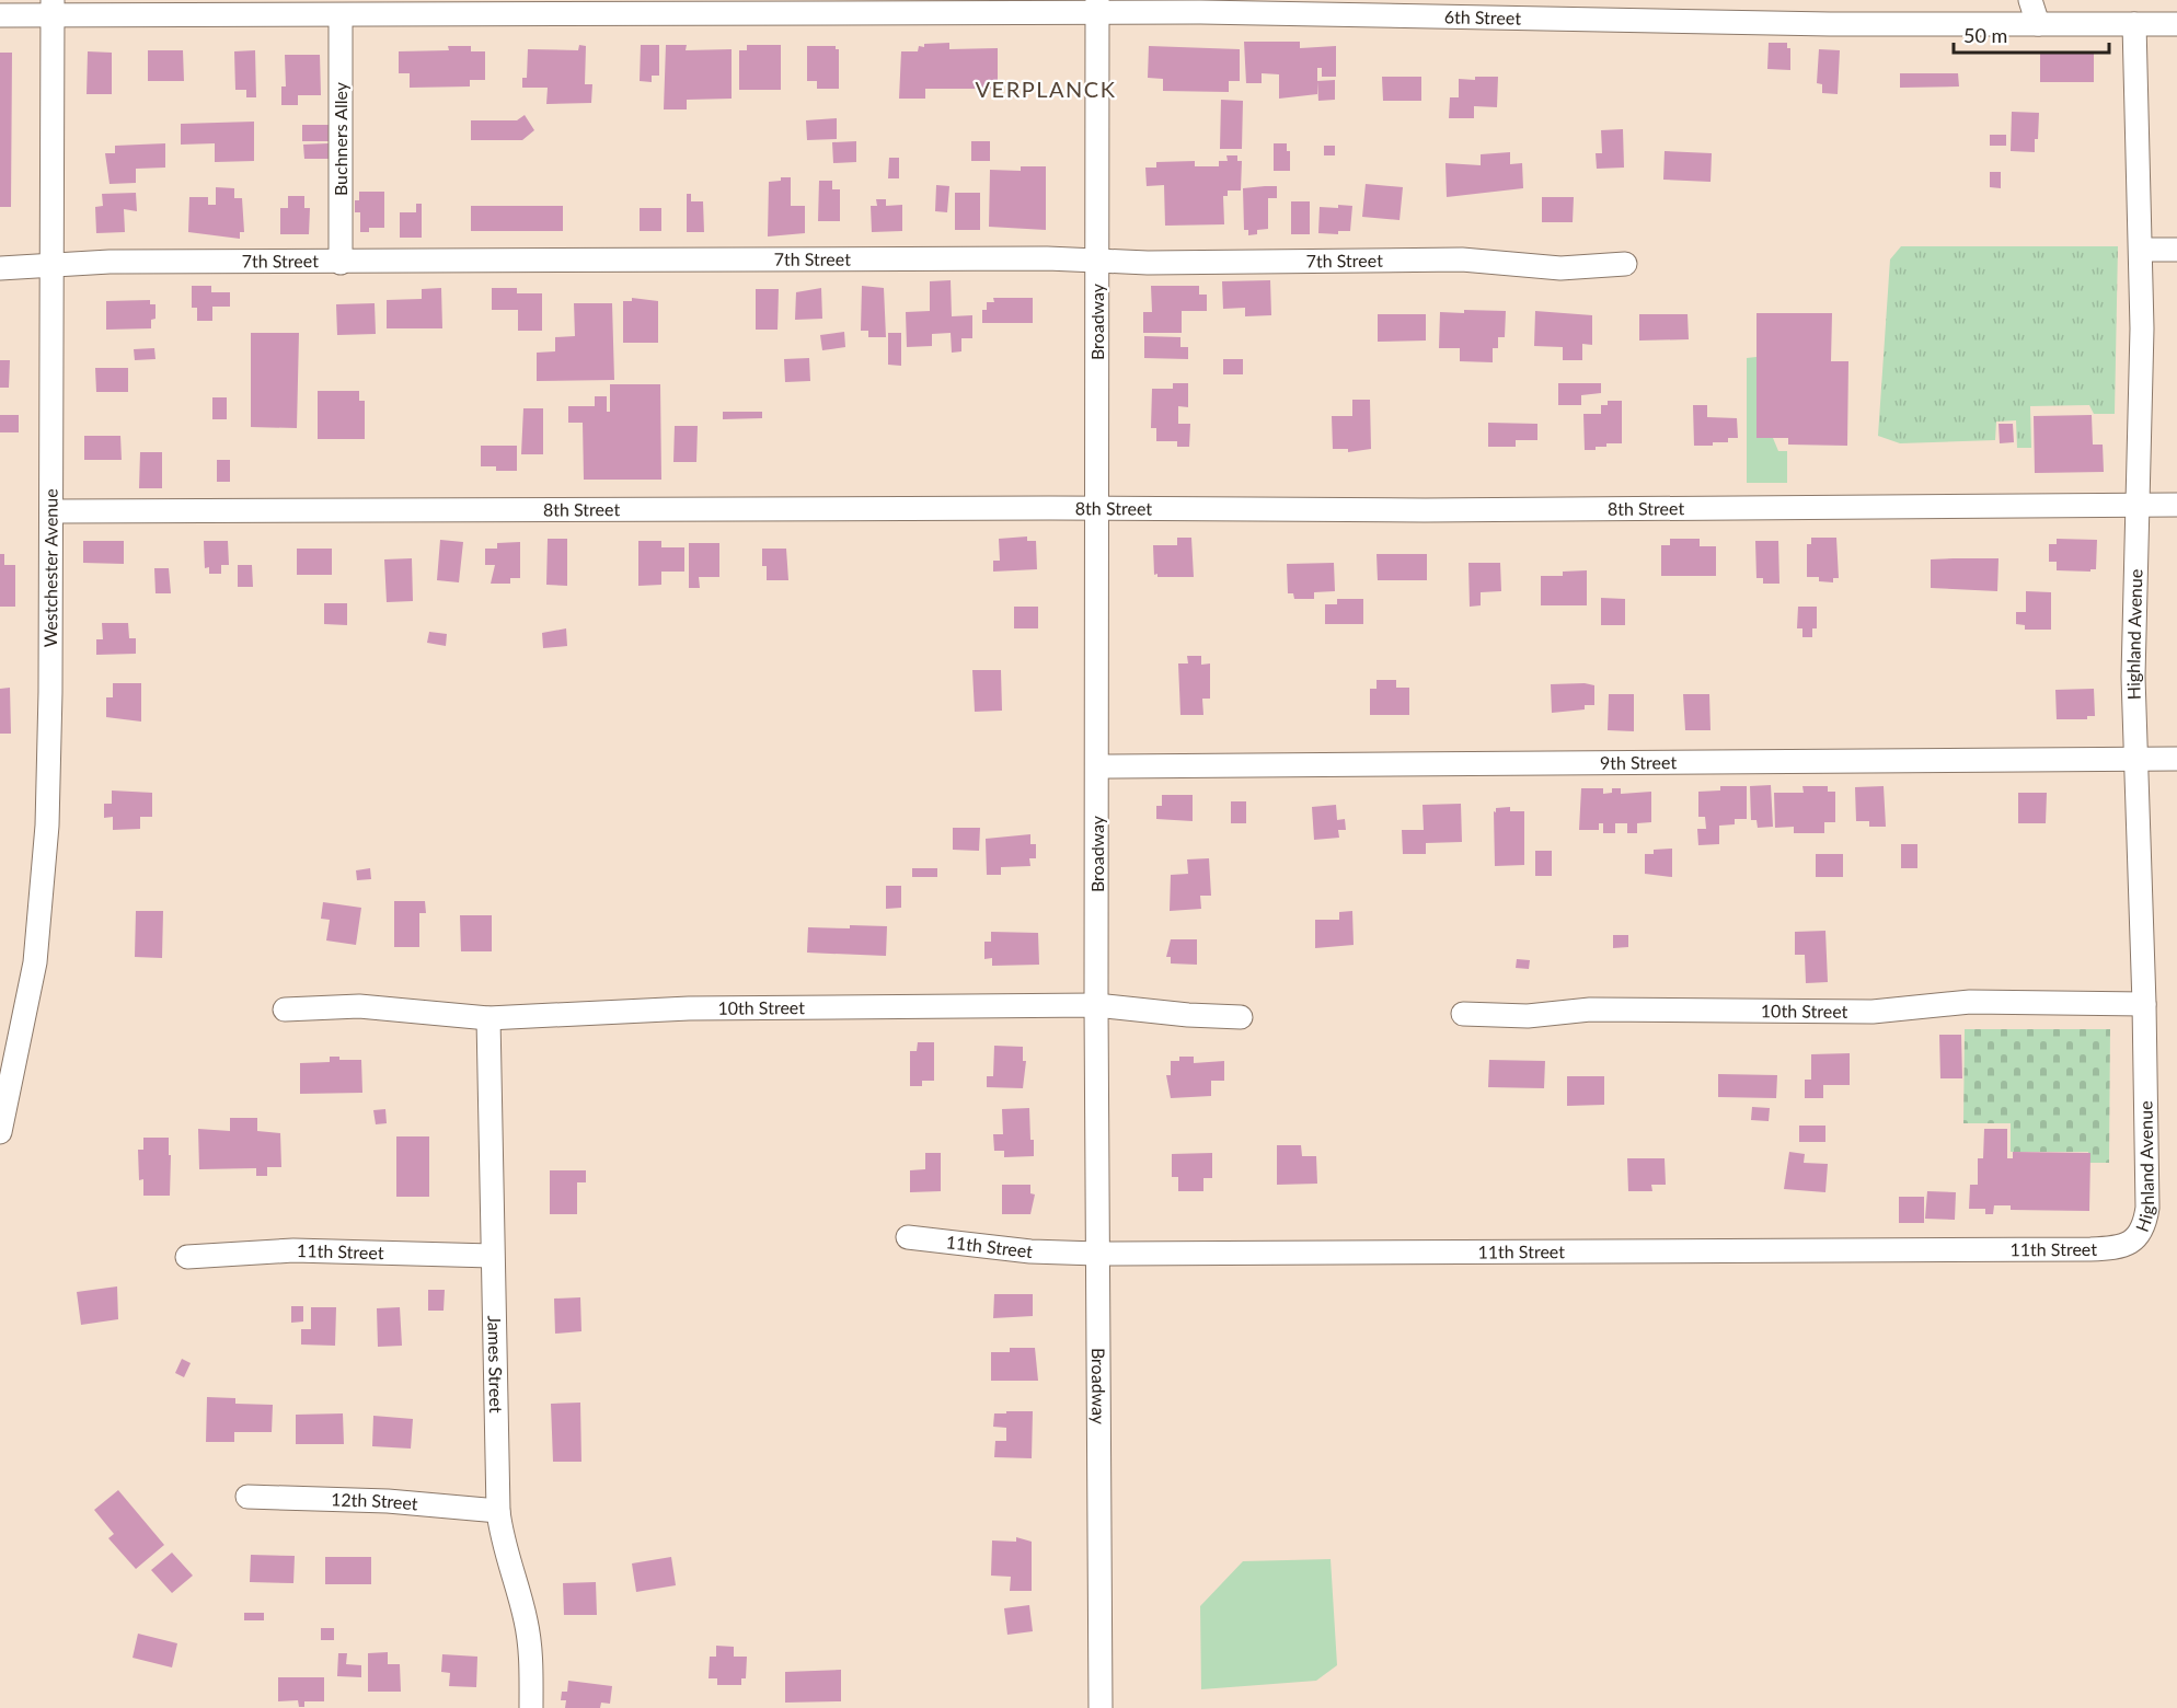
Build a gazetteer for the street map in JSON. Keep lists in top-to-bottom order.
{
  "streets": {
    "street": [
      "6th Street",
      "Buchners Alley",
      "7th Street",
      "Broadway",
      "8th Street",
      "Westchester Avenue",
      "Highland Avenue",
      "9th Street",
      "10th Street",
      "11th Street",
      "James Street",
      "12th Street"
    ]
  },
  "crossings": [
    ["6th Street", "Buchners Alley"],
    ["6th Street", "Broadway"],
    ["6th Street", "Westchester Avenue"],
    ["6th Street", "Highland Avenue"],
    ["Buchners Alley", "7th Street"],
    ["7th Street", "Broadway"],
    ["7th Street", "Westchester Avenue"],
    ["Broadway", "8th Street"],
    ["Broadway", "9th Street"],
    ["Broadway", "10th Street"],
    ["Broadway", "11th Street"],
    ["8th Street", "Westchester Avenue"],
    ["8th Street", "Highland Avenue"],
    ["Highland Avenue", "9th Street"],
    ["Highland Avenue", "10th Street"],
    ["Highland Avenue", "11th Street"],
    ["10th Street", "James Street"],
    ["11th Street", "James Street"],
    ["James Street", "12th Street"]
  ],
  "districts": ["VERPLANCK"],
  "scale_bar": "50 m"
}
